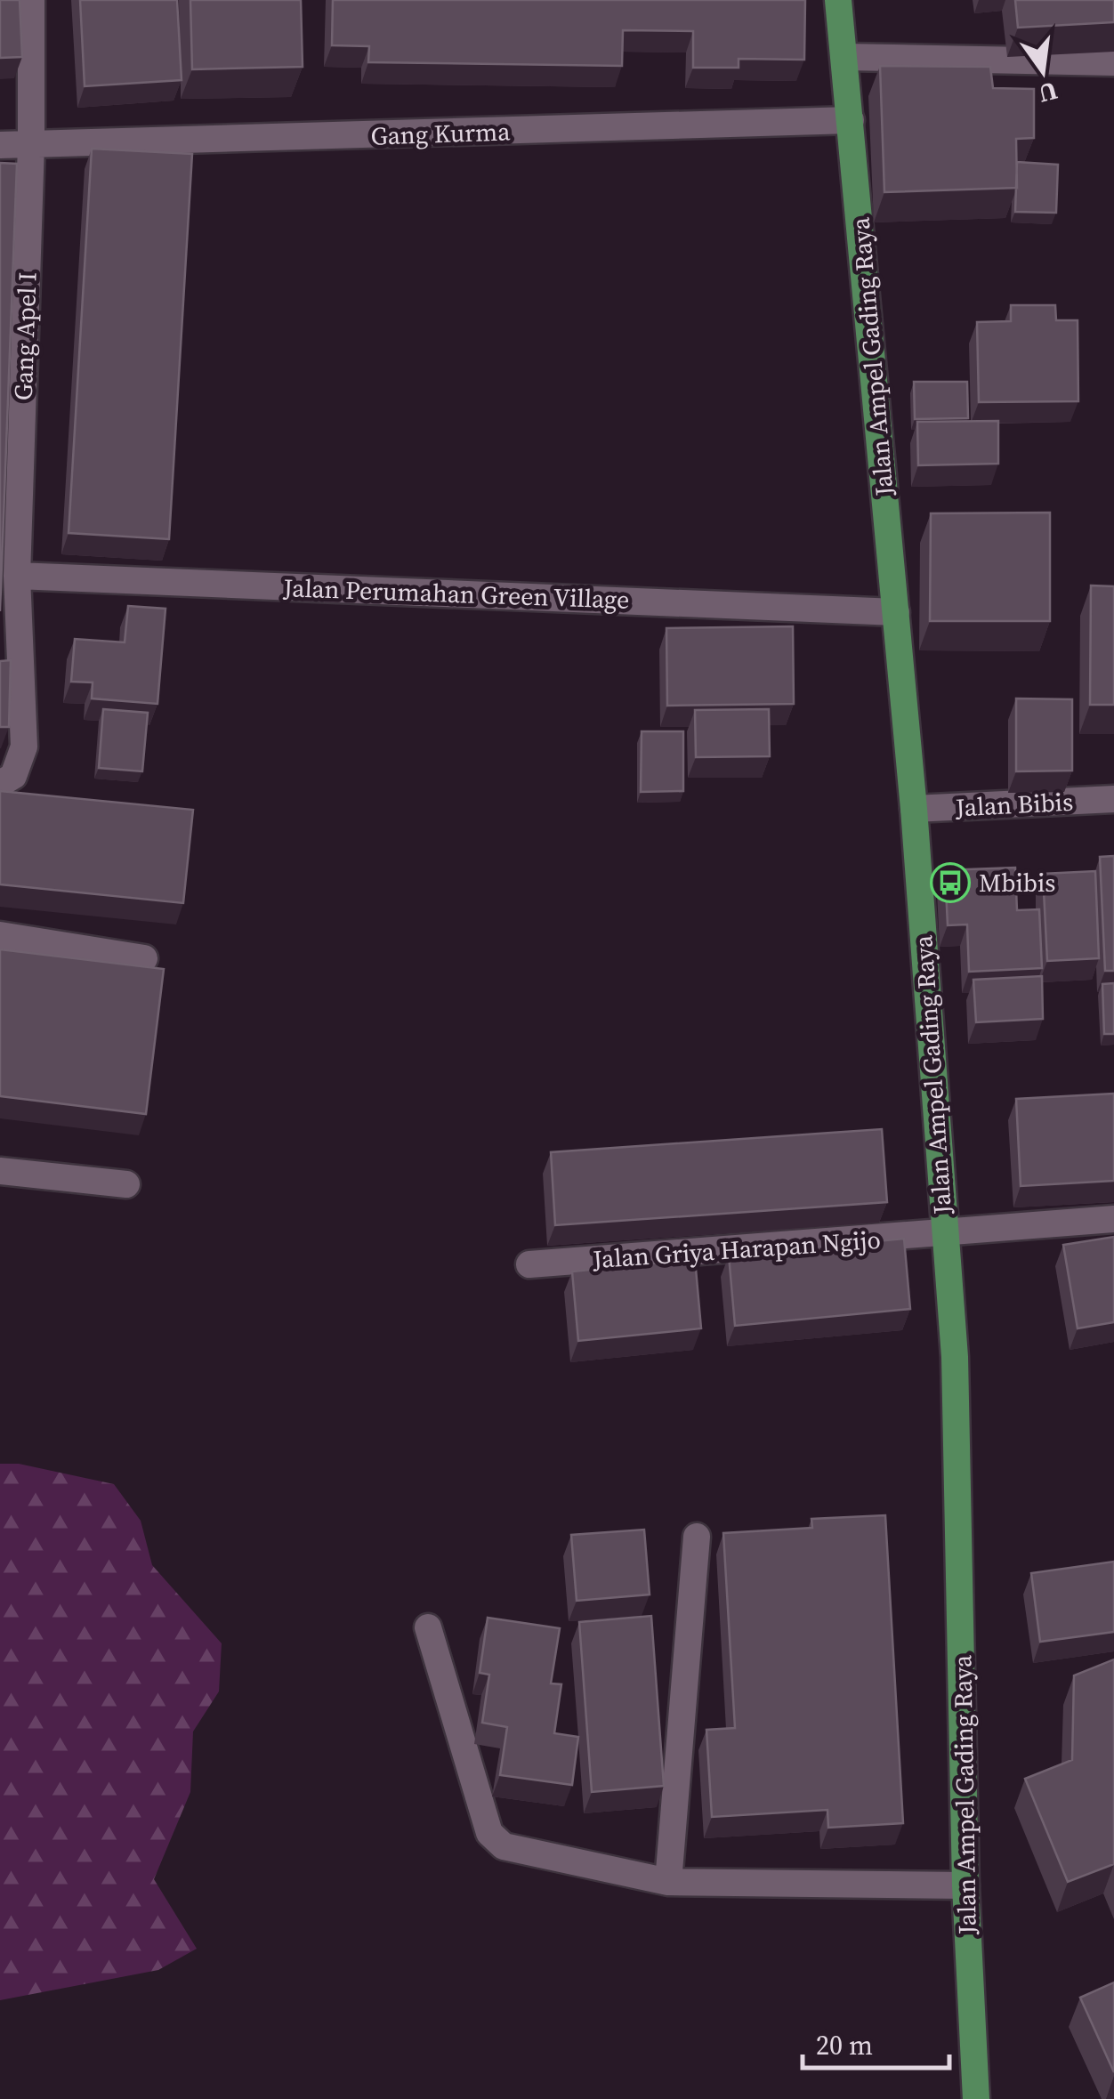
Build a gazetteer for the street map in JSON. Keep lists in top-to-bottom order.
{
  "streets": {
    "main road": ["Jalan Ampel Gading Raya"],
    "street": [
      "Gang Kurma",
      "Gang Apel I",
      "Jalan Perumahan Green Village",
      "Jalan Bibis",
      "Jalan Griya Harapan Ngijo"
    ]
  },
  "crossings": [
    ["Gang Kurma", "Gang Apel I"],
    ["Gang Kurma", "Jalan Ampel Gading Raya"],
    ["Gang Apel I", "Jalan Perumahan Green Village"],
    ["Jalan Ampel Gading Raya", "Jalan Perumahan Green Village"],
    ["Jalan Ampel Gading Raya", "Jalan Bibis"],
    ["Jalan Ampel Gading Raya", "Jalan Griya Harapan Ngijo"]
  ],
  "places": {
    "bus stop": ["Mbibis"]
  },
  "scale_bar": "20 m",
  "north": "bottom"
}
